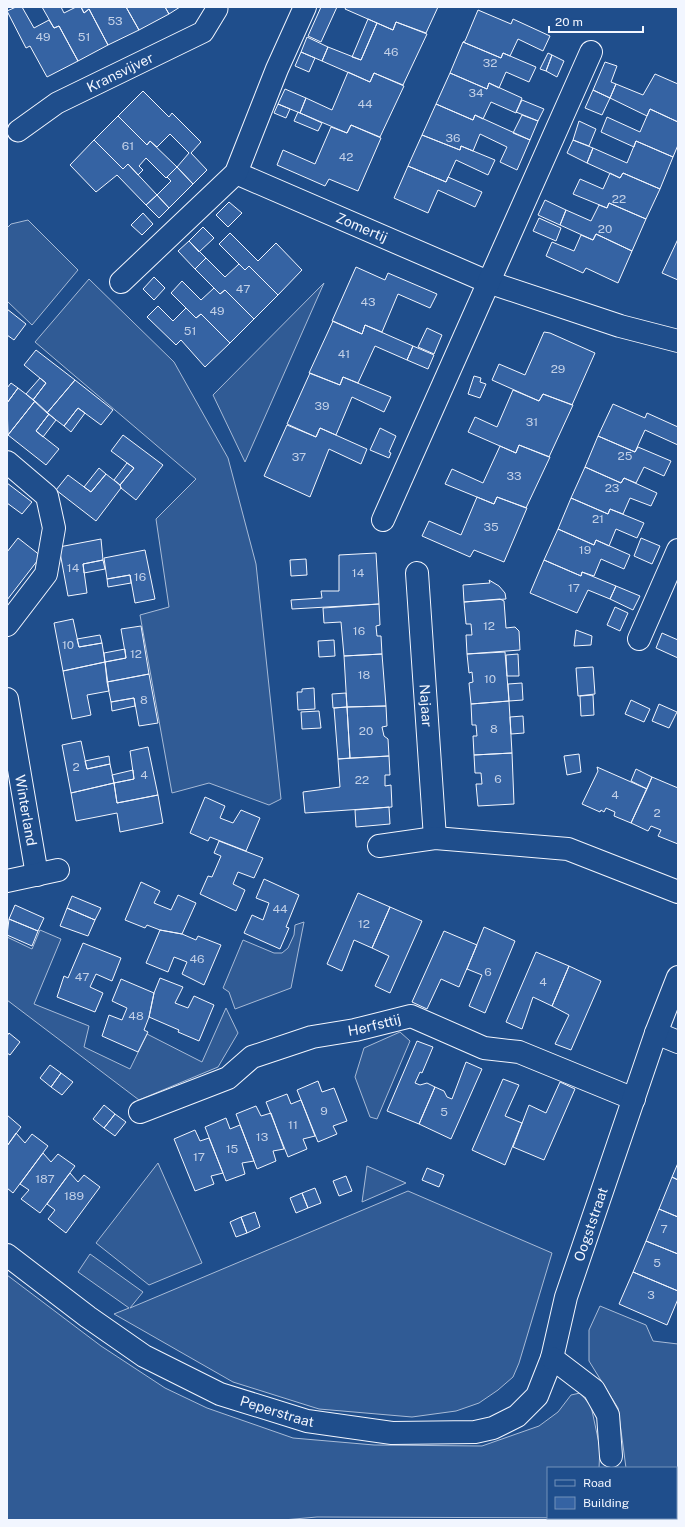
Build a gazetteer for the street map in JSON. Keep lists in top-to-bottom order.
{
  "streets": {
    "street": [
      "Kransvijver",
      "Zomertij",
      "Najaar",
      "Winterland",
      "Herfsttij",
      "Oogststraat",
      "Peperstraat"
    ]
  },
  "crossings": [
    ["Herfsttij", "Oogststraat"],
    ["Oogststraat", "Peperstraat"]
  ],
  "house_numbers": [
    "53",
    "49",
    "51",
    "46",
    "32",
    "34",
    "44",
    "36",
    "61",
    "42",
    "22",
    "20",
    "47",
    "43",
    "49",
    "51",
    "41",
    "29",
    "39",
    "31",
    "25",
    "37",
    "33",
    "23",
    "21",
    "35",
    "19",
    "14",
    "14",
    "16",
    "17",
    "12",
    "16",
    "10",
    "12",
    "18",
    "10",
    "8",
    "8",
    "20",
    "2",
    "4",
    "6",
    "22",
    "4",
    "2",
    "44",
    "12",
    "46",
    "6",
    "47",
    "4",
    "48",
    "9",
    "5",
    "11",
    "13",
    "15",
    "17",
    "187",
    "189",
    "7",
    "5",
    "3"
  ],
  "legend": ["Road", "Building"],
  "scale_bar": "20 m"
}
